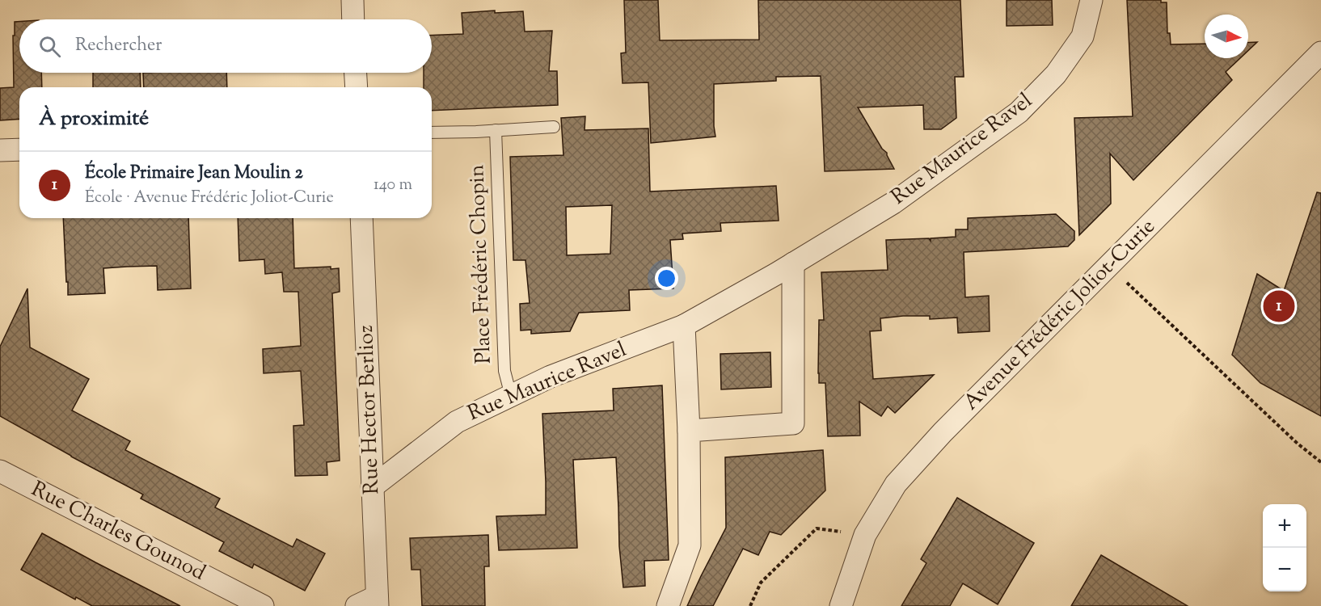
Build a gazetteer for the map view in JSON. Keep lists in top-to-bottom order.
{
  "streets": {
    "street": [
      "Rue Maurice Ravel",
      "Avenue Frédéric Joliot-Curie",
      "Rue Hector Berlioz",
      "Rue Charles Gounod"
    ],
    "lane": ["Place Frédéric Chopin"]
  },
  "crossings": [
    ["Rue Maurice Ravel", "Place Frédéric Chopin"],
    ["Rue Maurice Ravel", "Rue Hector Berlioz"]
  ],
  "north": "right",
  "page": {
    "search": "Rechercher",
    "heading": "À proximité",
    "list": [
      {
        "mark": "1",
        "name": "École Primaire Jean Moulin 2",
        "note": "École · Avenue Frédéric Joliot-Curie",
        "value": "140 m"
      }
    ],
    "pins": "1",
    "map_buttons": ["+", "−"]
  }
}
